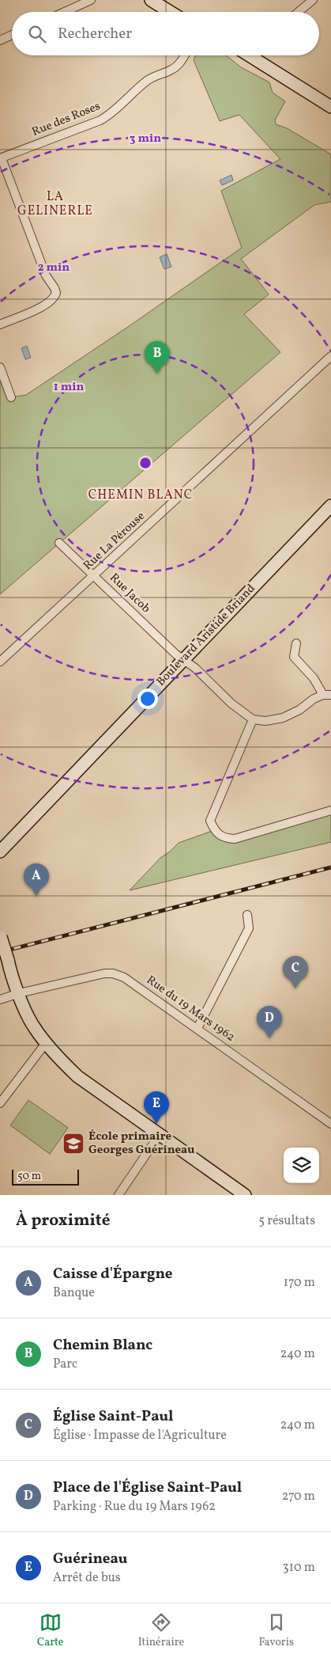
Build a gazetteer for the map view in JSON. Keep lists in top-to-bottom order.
{
  "streets": {
    "street": [
      "Rue des Roses",
      "Rue La Pérouse",
      "Rue Jacob",
      "Boulevard Aristide Briand",
      "Rue du 19 Mars 1962"
    ]
  },
  "crossings": [
    ["Rue La Pérouse", "Rue Jacob"],
    ["Rue Jacob", "Boulevard Aristide Briand"]
  ],
  "districts": ["LA GELINERLE", "CHEMIN BLANC"],
  "places": {
    "school or university": ["École primaire Georges Guérineau"]
  },
  "scale_bar": "50 m",
  "page": {
    "search": "Rechercher",
    "pins": [
      "B",
      "A",
      "C",
      "D",
      "E"
    ],
    "scale": "50 m",
    "heading": ["À proximité", "5 résultats"],
    "list": [
      {
        "mark": "A",
        "name": "Caisse d'Épargne",
        "note": "Banque",
        "value": "170 m"
      },
      {
        "mark": "B",
        "name": "Chemin Blanc",
        "note": "Parc",
        "value": "240 m"
      },
      {
        "mark": "C",
        "name": "Église Saint-Paul",
        "note": "Église · Impasse de l'Agriculture",
        "value": "240 m"
      },
      {
        "mark": "D",
        "name": "Place de l'Église Saint-Paul",
        "note": "Parking · Rue du 19 Mars 1962",
        "value": "270 m"
      },
      {
        "mark": "E",
        "name": "Guérineau",
        "note": "Arrêt de bus",
        "value": "310 m"
      }
    ],
    "nav": ["Carte", "Itinéraire", "Favoris"]
  },
  "rings": ["3 min", "2 min", "1 min"]
}
